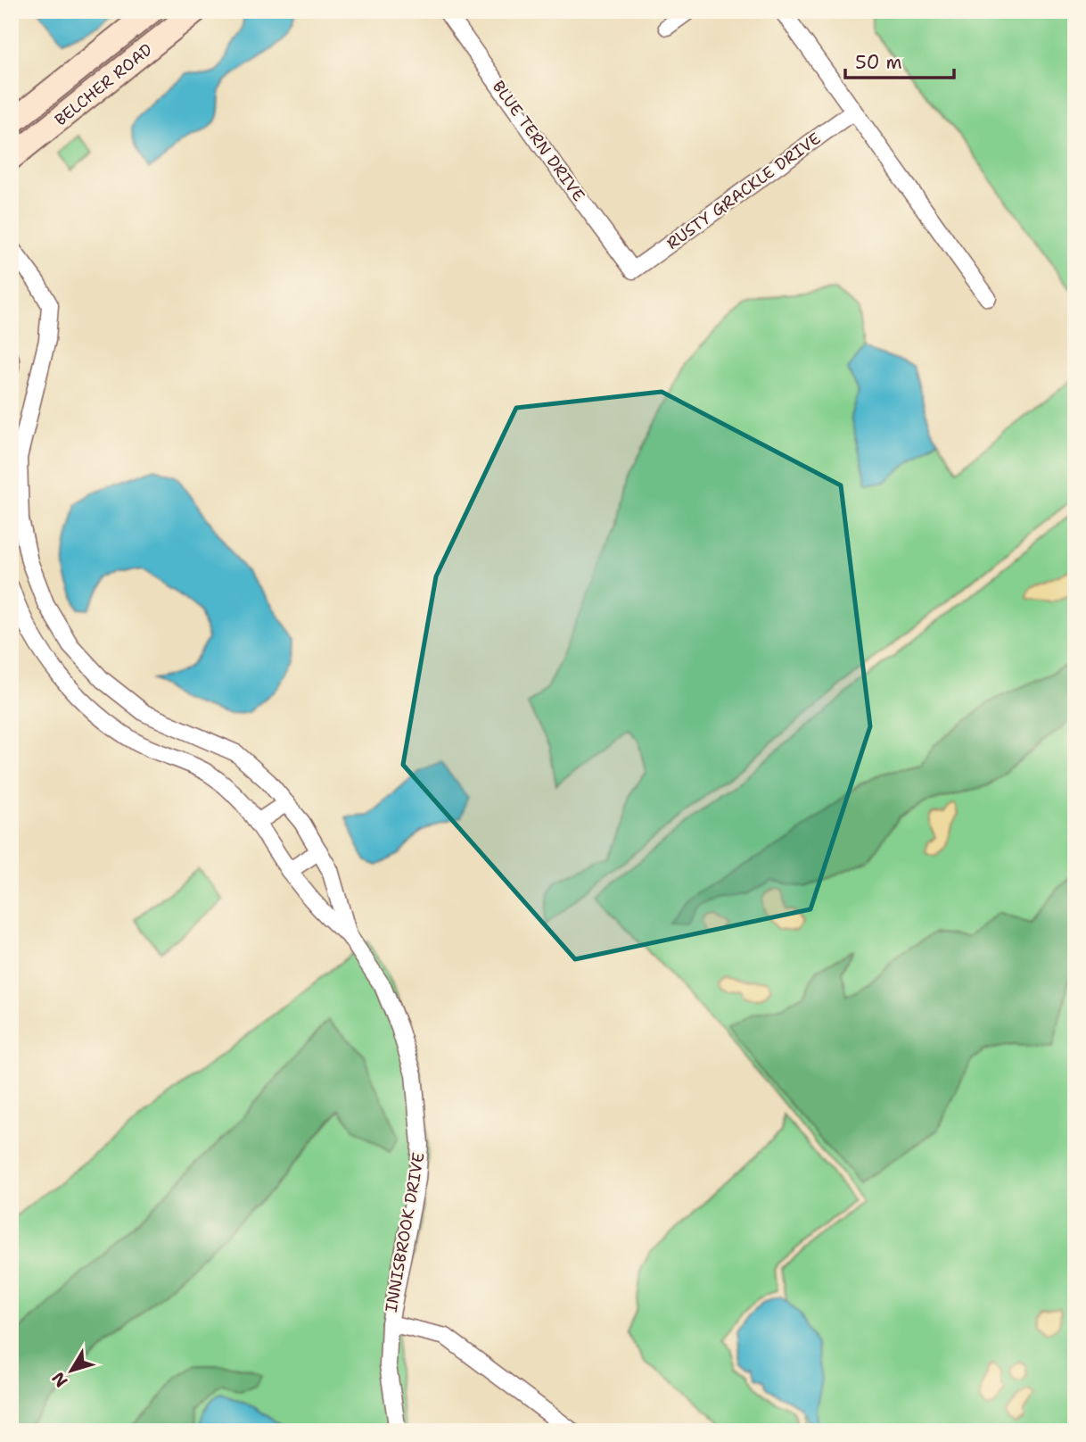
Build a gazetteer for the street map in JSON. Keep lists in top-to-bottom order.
{
  "streets": {
    "main road": ["BELCHER ROAD"],
    "street": ["BLUE TERN DRIVE", "RUSTY GRACKLE DRIVE", "INNISBROOK DRIVE"]
  },
  "crossings": [
    ["BLUE TERN DRIVE", "RUSTY GRACKLE DRIVE"]
  ],
  "scale_bar": "50 m",
  "north": "bottom left"
}
